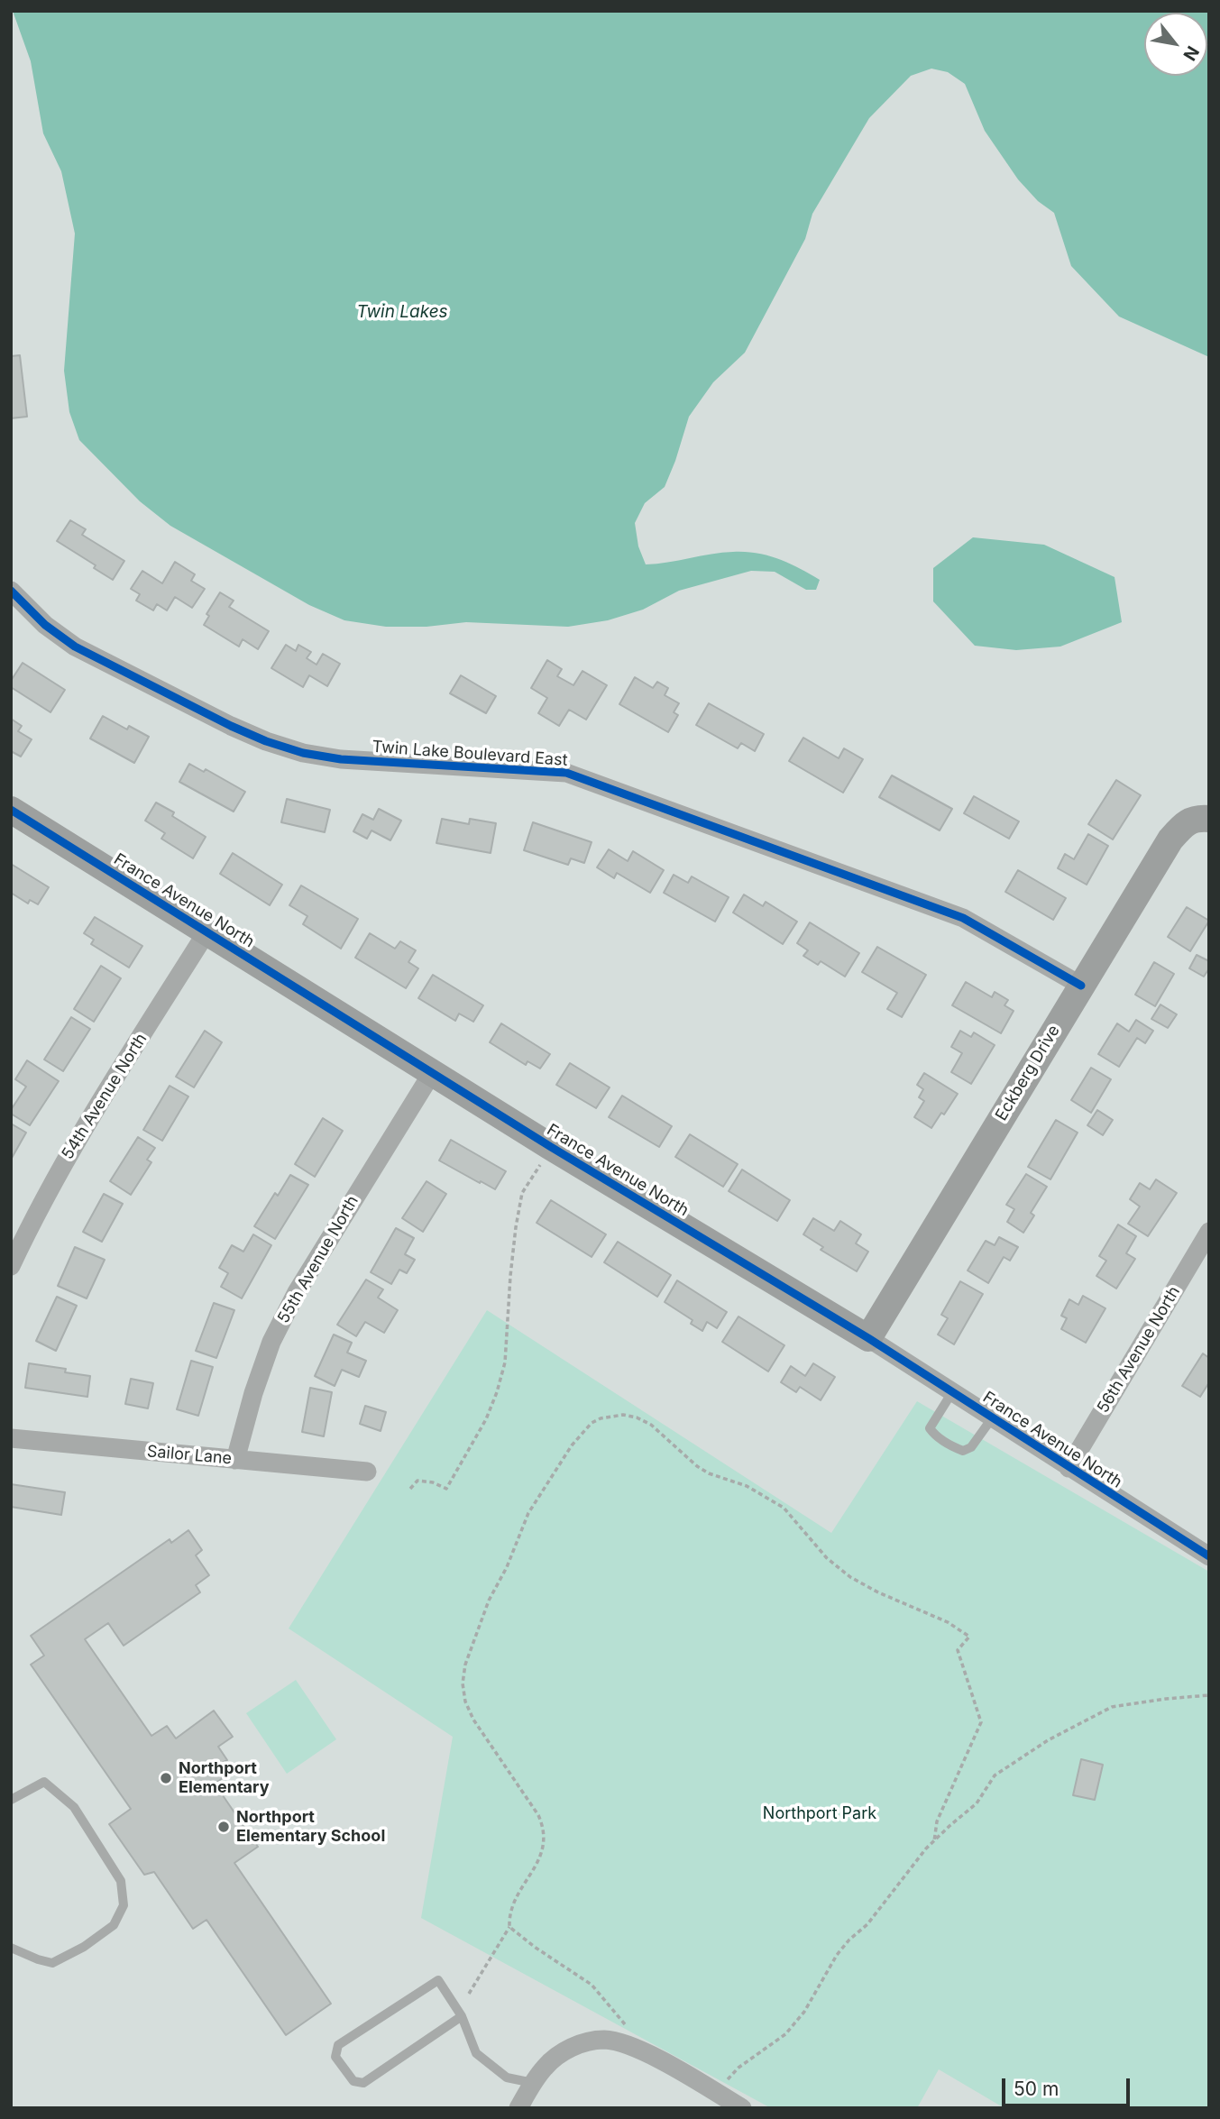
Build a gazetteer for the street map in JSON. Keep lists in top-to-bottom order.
{
  "streets": {
    "street": [
      "Twin Lake Boulevard East",
      "France Avenue North",
      "Eckberg Drive",
      "54th Avenue North",
      "55th Avenue North",
      "56th Avenue North",
      "Sailor Lane"
    ]
  },
  "crossings": [
    ["Twin Lake Boulevard East", "Eckberg Drive"],
    ["France Avenue North", "Eckberg Drive"],
    ["France Avenue North", "54th Avenue North"],
    ["France Avenue North", "55th Avenue North"],
    ["France Avenue North", "56th Avenue North"],
    ["55th Avenue North", "Sailor Lane"]
  ],
  "water": ["Twin Lakes"],
  "parks": ["Northport Park"],
  "places": ["Northport Elementary", "Northport Elementary School"],
  "scale_bar": "50 m",
  "north": "bottom right"
}
